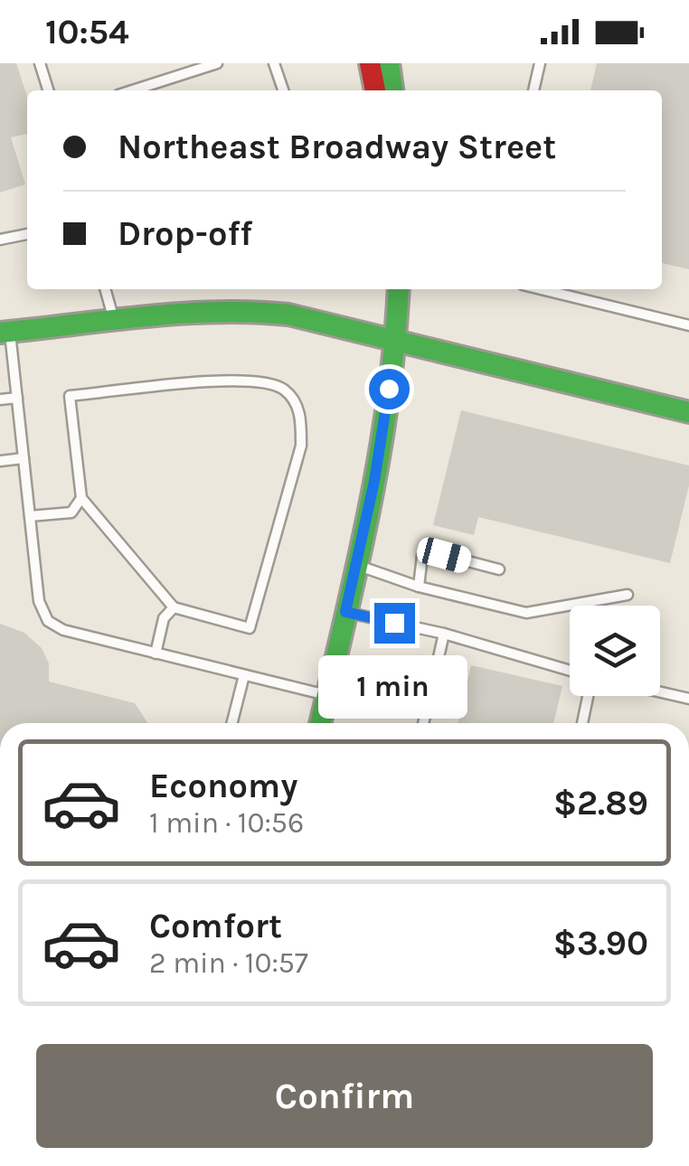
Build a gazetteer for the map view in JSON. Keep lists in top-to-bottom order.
{
  "page": {
    "status": "10:54",
    "banner": ["Northeast Broadway Street", "Drop-off"],
    "bubble": "1 min",
    "list": [
      {
        "name": "Economy",
        "note": "1 min · 10:56",
        "value": "$2.89"
      },
      {
        "name": "Comfort",
        "note": "2 min · 10:57",
        "value": "$3.90"
      }
    ],
    "buttons": "Confirm"
  }
}
